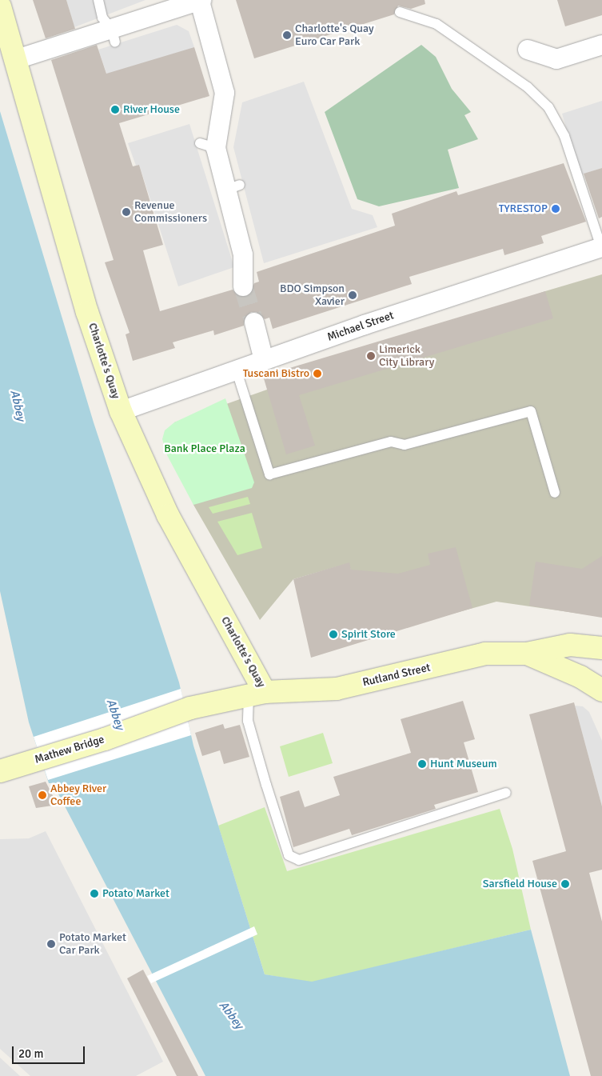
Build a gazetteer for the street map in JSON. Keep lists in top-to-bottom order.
{
  "streets": {
    "main road": ["Charlotte's Quay", "Rutland Street", "Mathew Bridge"],
    "street": ["Michael Street"]
  },
  "crossings": [
    ["Michael Street", "Charlotte's Quay"],
    ["Charlotte's Quay", "Rutland Street"],
    ["Rutland Street", "Mathew Bridge"]
  ],
  "water": ["Abbey"],
  "parks": ["Bank Place Plaza"],
  "places": [
    "Charlotte's Quay Euro Car Park",
    "River House",
    "TYRESTOP",
    "Revenue Commissioners",
    "BDO Simpson Xavier",
    "Limerick City Library",
    "Tuscani Bistro",
    "Spirit Store",
    "Hunt Museum",
    "Abbey River Coffee",
    "Sarsfield House",
    "Potato Market",
    "Potato Market Car Park"
  ],
  "scale_bar": "20 m"
}
